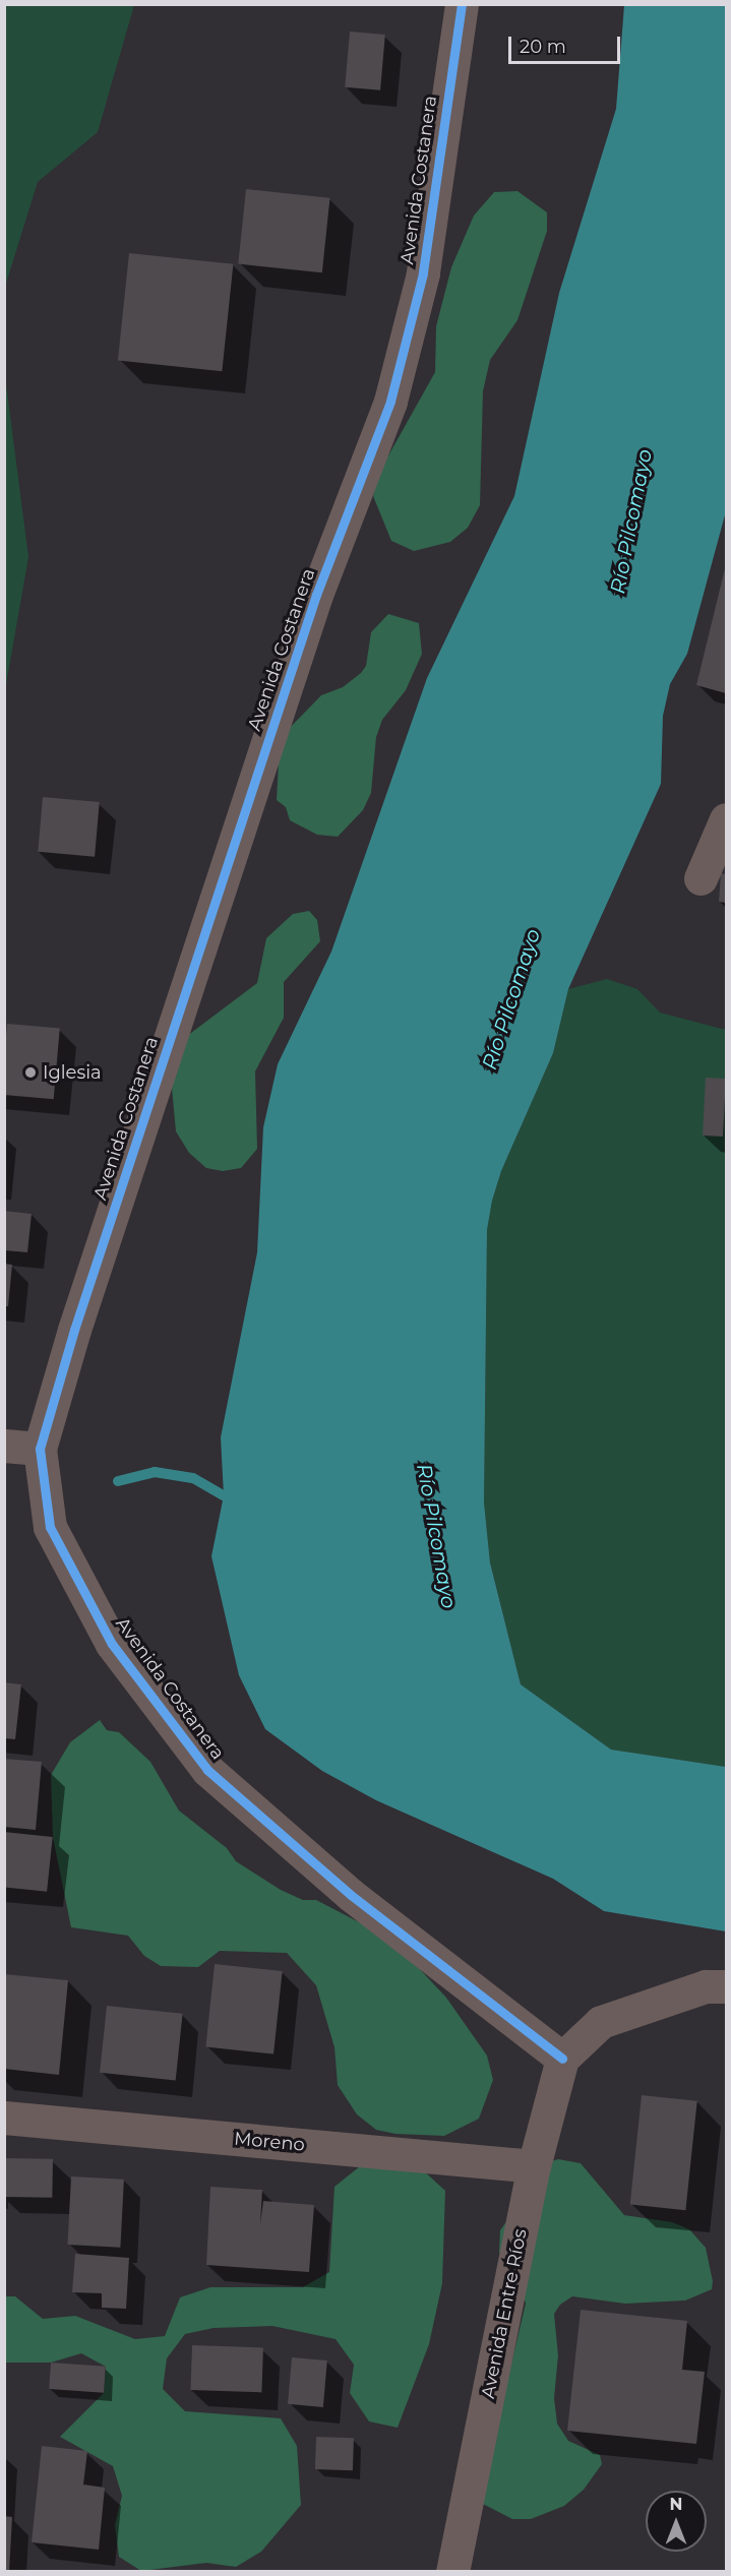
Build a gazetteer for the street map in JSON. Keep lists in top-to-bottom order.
{
  "streets": {
    "street": ["Avenida Costanera", "Moreno", "Avenida Entre Ríos"]
  },
  "crossings": [
    ["Avenida Costanera", "Avenida Entre Ríos"],
    ["Moreno", "Avenida Entre Ríos"]
  ],
  "water": ["Río Pilcomayo"],
  "places": ["Iglesia"],
  "scale_bar": "20 m",
  "north": "top"
}
